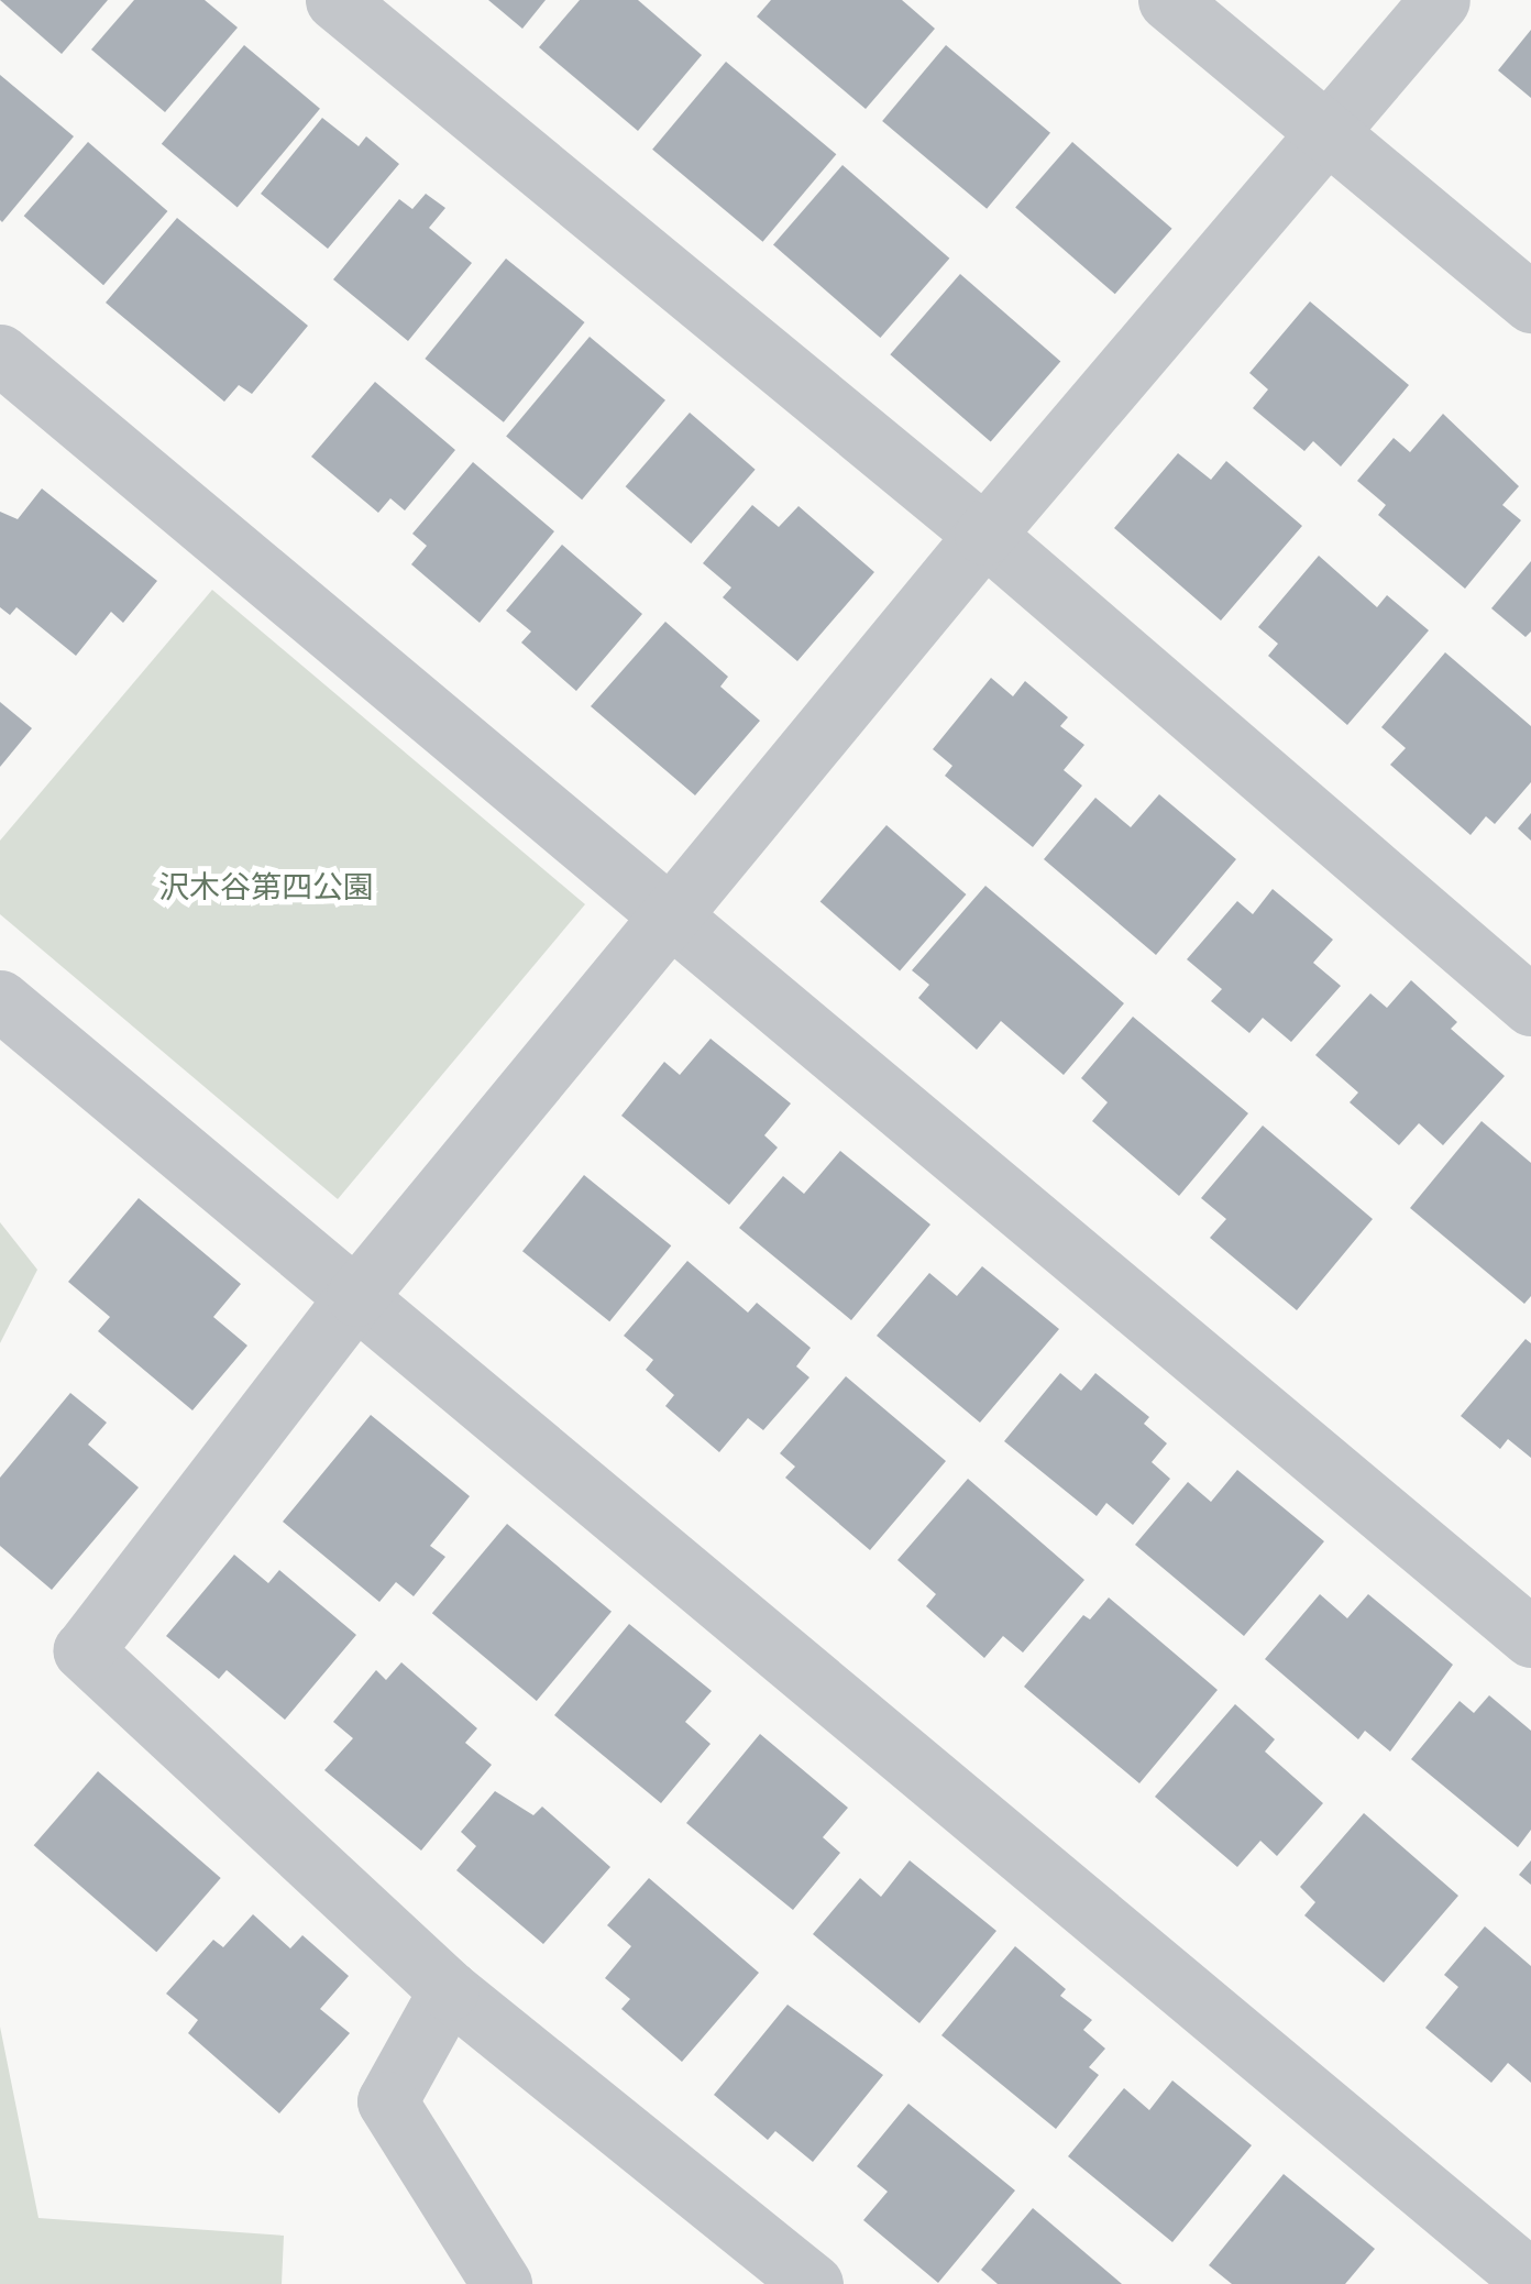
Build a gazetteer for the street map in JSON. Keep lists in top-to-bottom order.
{
  "parks": ["沢木谷第四公園"]
}
